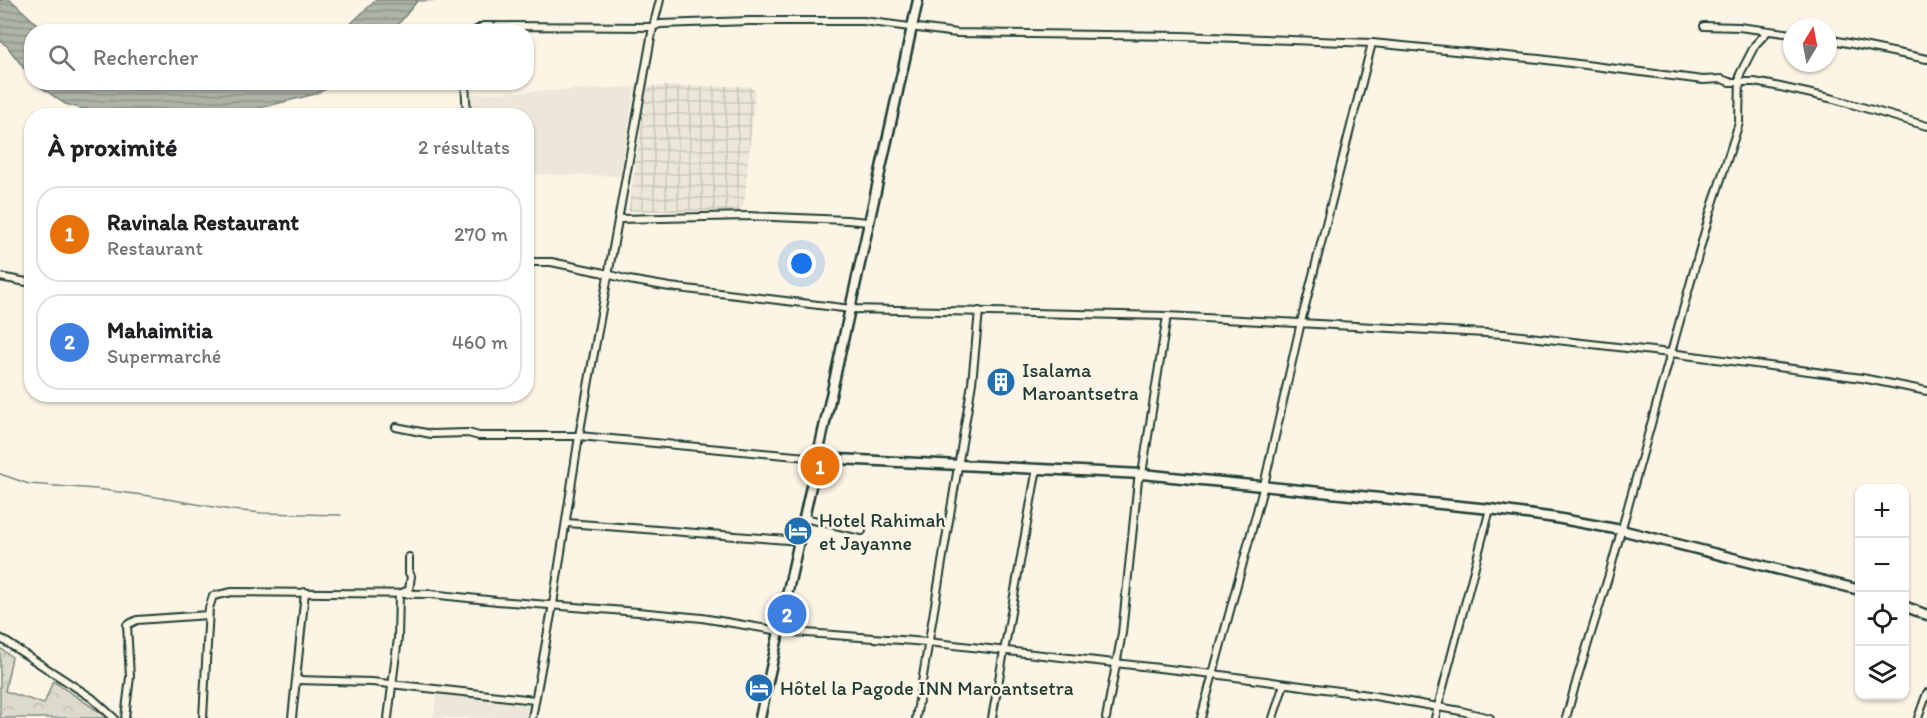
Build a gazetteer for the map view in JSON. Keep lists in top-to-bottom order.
{
  "places": {
    "building": ["Isalama Maroantsetra"],
    "hotel": ["Hotel Rahimah et Jayanne", "Hôtel la Pagode INN Maroantsetra"]
  },
  "north": "top",
  "page": {
    "search": "Rechercher",
    "heading": ["À proximité", "2 résultats"],
    "list": [
      {
        "mark": "1",
        "name": "Ravinala Restaurant",
        "note": "Restaurant",
        "value": "270 m"
      },
      {
        "mark": "2",
        "name": "Mahaimitia",
        "note": "Supermarché",
        "value": "460 m"
      }
    ],
    "pins": ["1", "2"],
    "map_buttons": ["+", "−"]
  }
}
